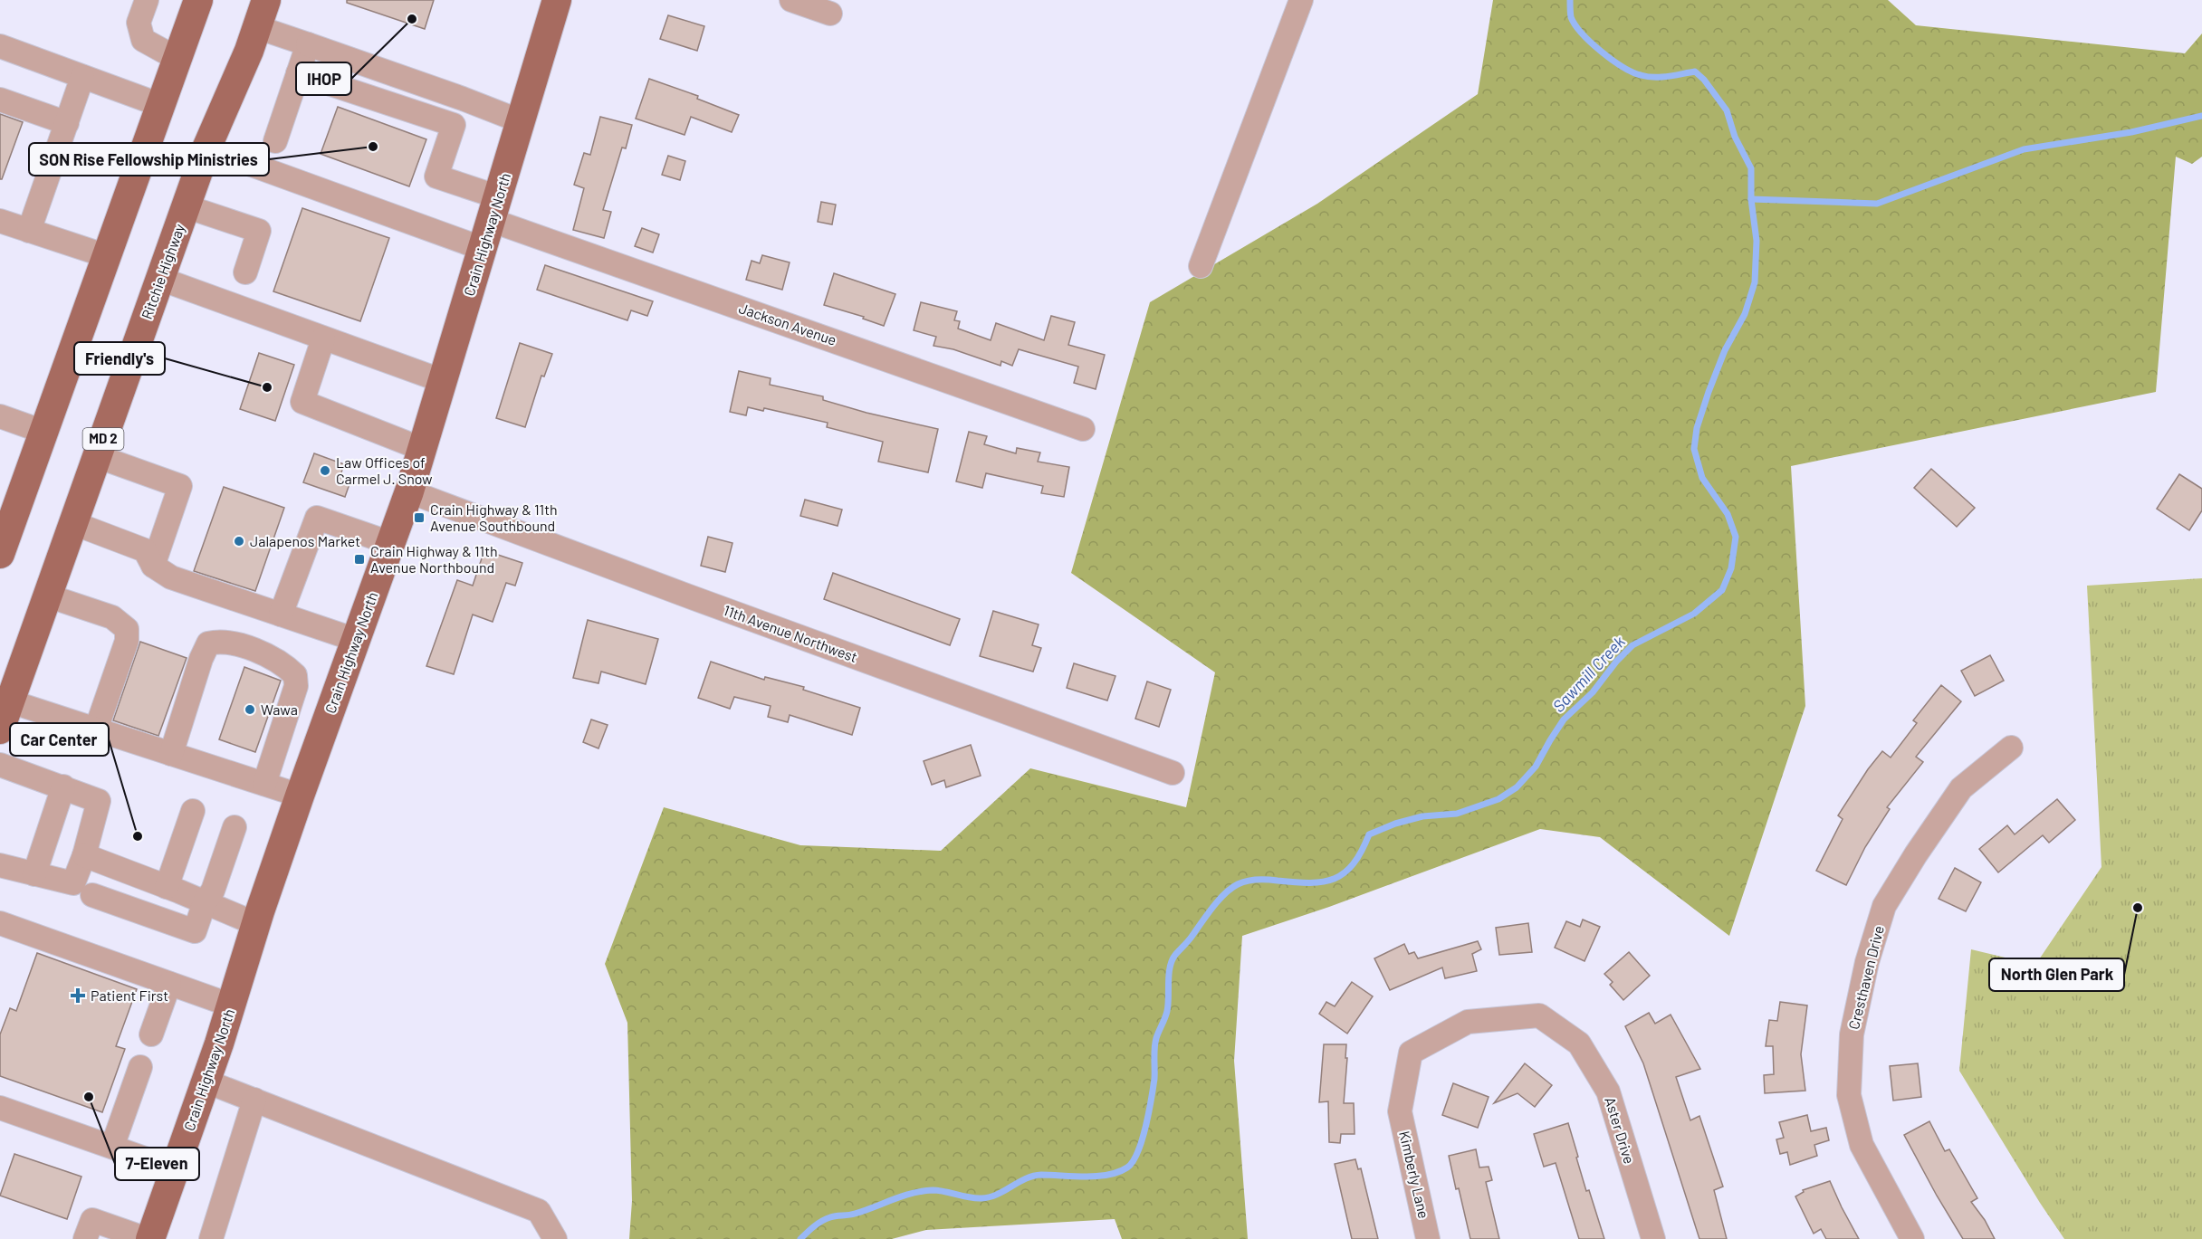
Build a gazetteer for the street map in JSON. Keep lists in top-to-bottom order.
{
  "streets": {
    "main road": ["Crain Highway North", "Ritchie Highway", "MD 2"],
    "street": [
      "Jackson Avenue",
      "11th Avenue Northwest",
      "Cresthaven Drive",
      "Aster Drive",
      "Kimberly Lane"
    ]
  },
  "crossings": [
    ["Crain Highway North", "Jackson Avenue"],
    ["Crain Highway North", "11th Avenue Northwest"],
    ["Aster Drive", "Kimberly Lane"]
  ],
  "water": ["Sawmill Creek"],
  "places": {
    "other": [
      "IHOP",
      "SON Rise Fellowship Ministries",
      "Friendly's",
      "Law Offices of Carmel J. Snow",
      "Jalapenos Market",
      "Wawa",
      "Car Center",
      "North Glen Park",
      "7-Eleven"
    ],
    "transit": ["Crain Highway & 11th Avenue Southbound", "Crain Highway & 11th Avenue Northbound"],
    "health": ["Patient First"]
  }
}
